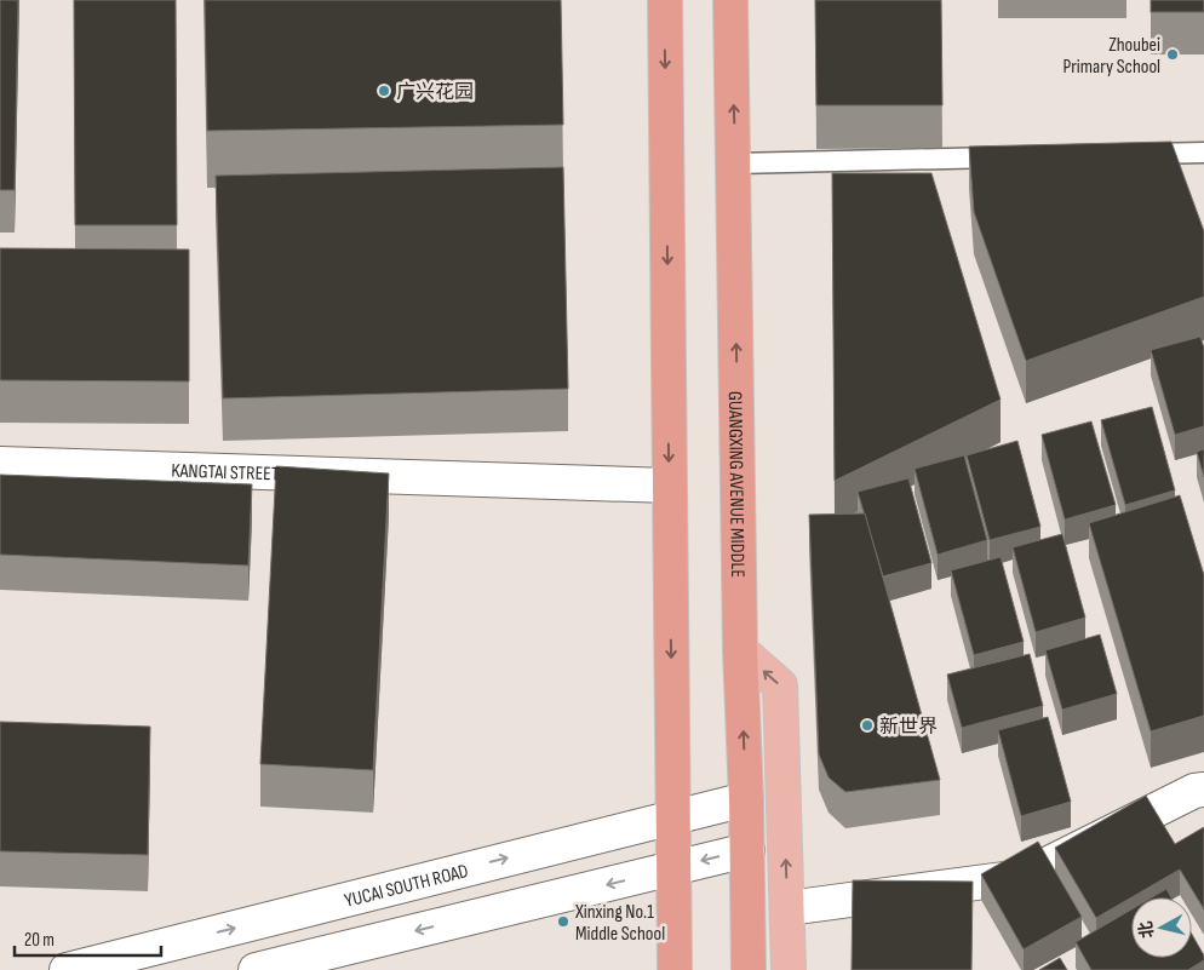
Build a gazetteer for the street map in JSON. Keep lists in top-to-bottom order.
{
  "streets": {
    "highway": ["GUANGXING AVENUE MIDDLE"],
    "street": ["KANGTAI STREET", "YUCAI SOUTH ROAD"]
  },
  "crossings": [
    ["GUANGXING AVENUE MIDDLE", "YUCAI SOUTH ROAD"]
  ],
  "places": [
    "Zhoubei Primary School",
    "广兴花园",
    "新世界",
    "Xinxing No.1 Middle School"
  ],
  "scale_bar": "20 m",
  "north": "left"
}
